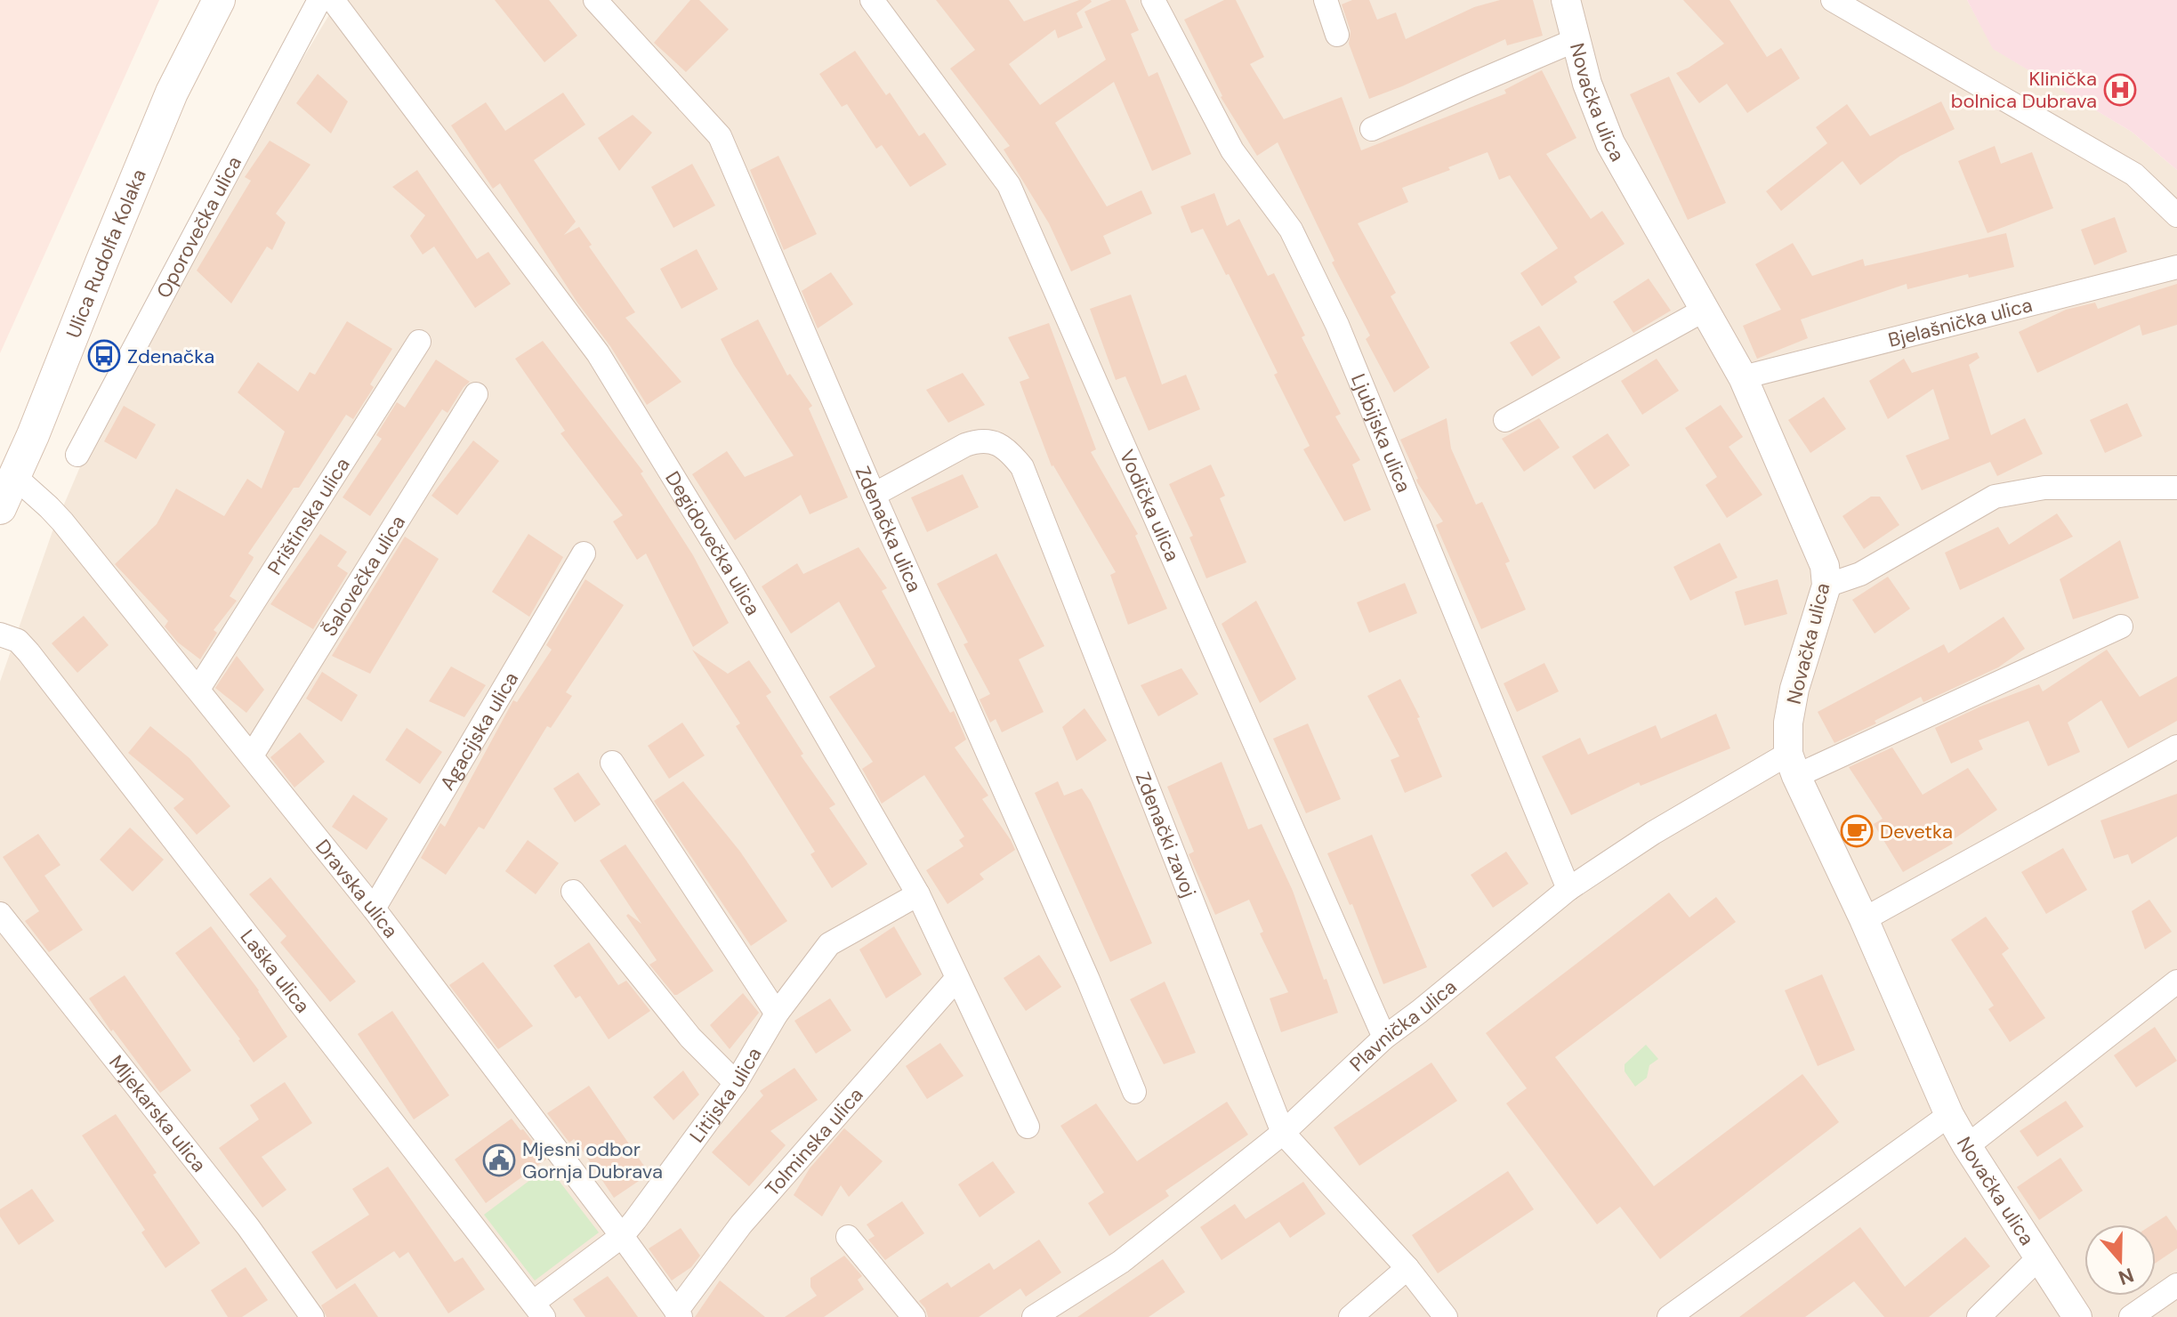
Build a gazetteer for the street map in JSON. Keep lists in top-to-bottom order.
{
  "streets": {
    "main road": ["Ulica Rudolfa Kolaka"],
    "street": [
      "Novačka ulica",
      "Oporovečka ulica",
      "Bjelašnička ulica",
      "Ljubijska ulica",
      "Vodička ulica",
      "Prištinska ulica",
      "Zdenačka ulica",
      "Degidovečka ulica",
      "Šalovečka ulica",
      "Agacijska ulica",
      "Zdenački zavoj",
      "Dravska ulica",
      "Laška ulica",
      "Plavnička ulica",
      "Litijska ulica",
      "Mljekarska ulica",
      "Tolminska ulica"
    ]
  },
  "crossings": [
    ["Novačka ulica", "Bjelašnička ulica"],
    ["Novačka ulica", "Plavnička ulica"],
    ["Ulica Rudolfa Kolaka", "Dravska ulica"],
    ["Ljubijska ulica", "Plavnička ulica"],
    ["Vodička ulica", "Plavnička ulica"],
    ["Prištinska ulica", "Dravska ulica"],
    ["Zdenačka ulica", "Zdenački zavoj"],
    ["Degidovečka ulica", "Litijska ulica"],
    ["Degidovečka ulica", "Tolminska ulica"],
    ["Šalovečka ulica", "Dravska ulica"],
    ["Agacijska ulica", "Dravska ulica"],
    ["Zdenački zavoj", "Plavnička ulica"],
    ["Dravska ulica", "Litijska ulica"],
    ["Dravska ulica", "Tolminska ulica"],
    ["Laška ulica", "Litijska ulica"]
  ],
  "places": {
    "hospital": ["Klinička bolnica Dubrava"],
    "bus stop": ["Zdenačka"],
    "cafe": ["Devetka"],
    "public building": ["Mjesni odbor Gornja Dubrava"]
  },
  "north": "bottom"
}
